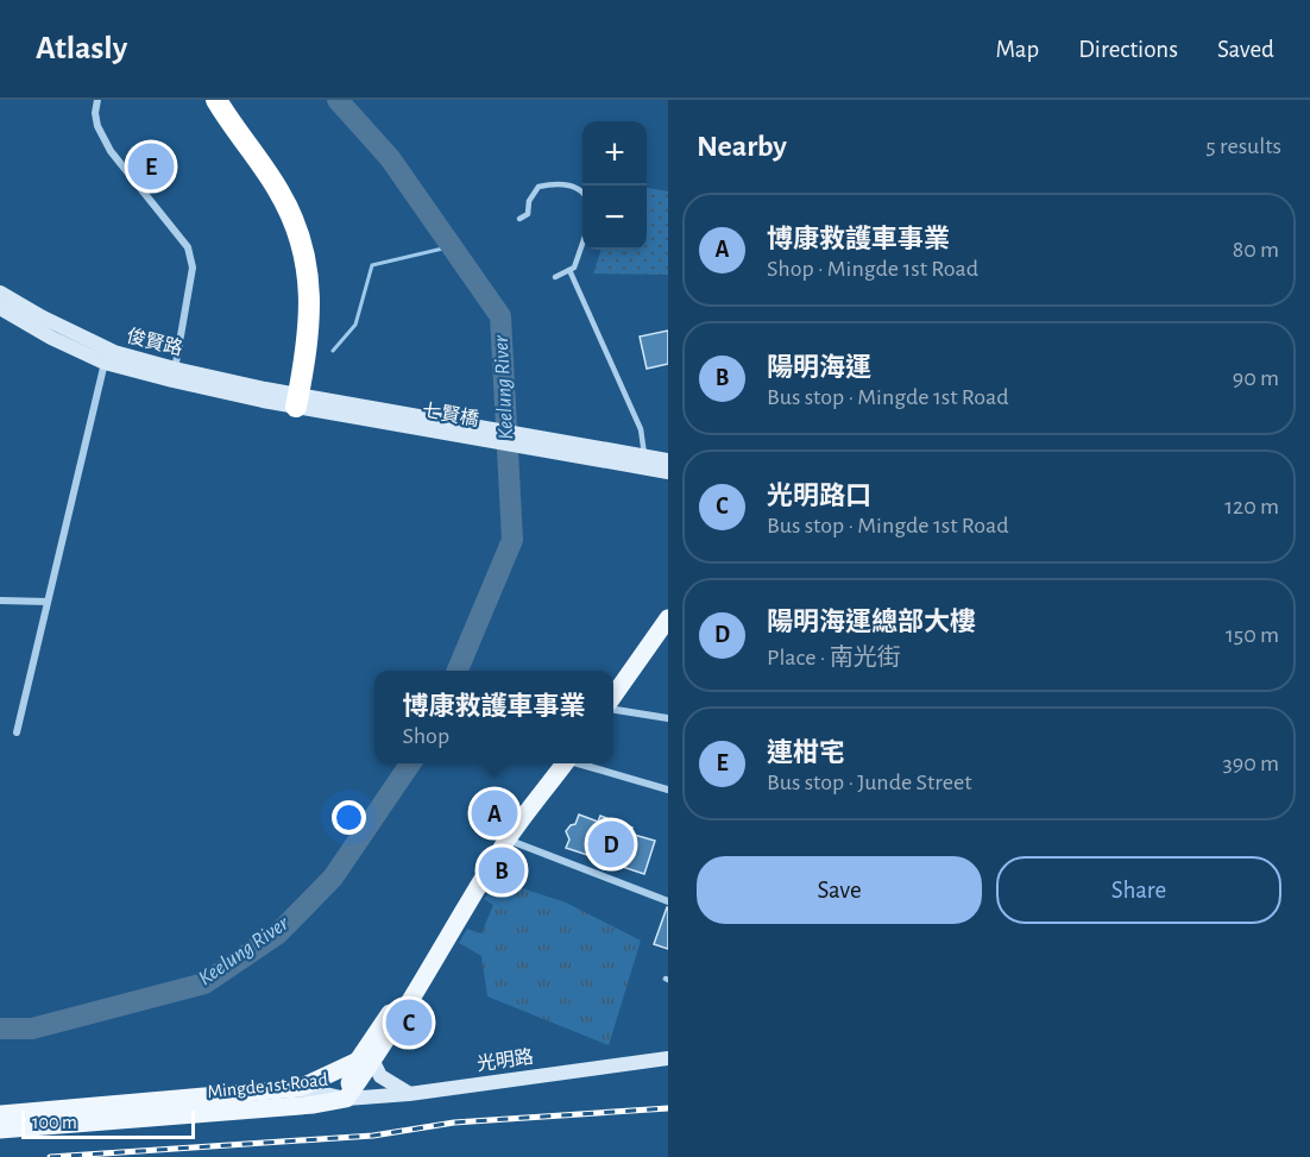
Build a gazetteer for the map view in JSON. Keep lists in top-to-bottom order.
{
  "streets": {
    "main road": ["Mingde 1st Road"],
    "street": ["俊賢路", "七賢橋", "光明路"]
  },
  "crossings": [
    ["俊賢路", "七賢橋"],
    ["光明路", "Mingde 1st Road"]
  ],
  "water": ["Keelung River"],
  "scale_bar": "100 m",
  "page": {
    "header": "Atlasly",
    "nav": ["Map", "Directions", "Saved"],
    "heading": ["Nearby", "5 results"],
    "map_buttons": ["+", "−"],
    "pins": [
      "E",
      "A",
      "D",
      "B",
      "C"
    ],
    "list": [
      {
        "mark": "A",
        "name": "博康救護車事業",
        "note": "Shop · Mingde 1st Road",
        "value": "80 m"
      },
      {
        "mark": "B",
        "name": "陽明海運",
        "note": "Bus stop · Mingde 1st Road",
        "value": "90 m"
      },
      {
        "mark": "C",
        "name": "光明路口",
        "note": "Bus stop · Mingde 1st Road",
        "value": "120 m"
      },
      {
        "mark": "D",
        "name": "陽明海運總部大樓",
        "note": "Place · 南光街",
        "value": "150 m"
      },
      {
        "mark": "E",
        "name": "連柑宅",
        "note": "Bus stop · Junde Street",
        "value": "390 m"
      }
    ],
    "popup": ["博康救護車事業", "Shop"],
    "buttons": ["Save", "Share"],
    "scale": "100 m"
  }
}
